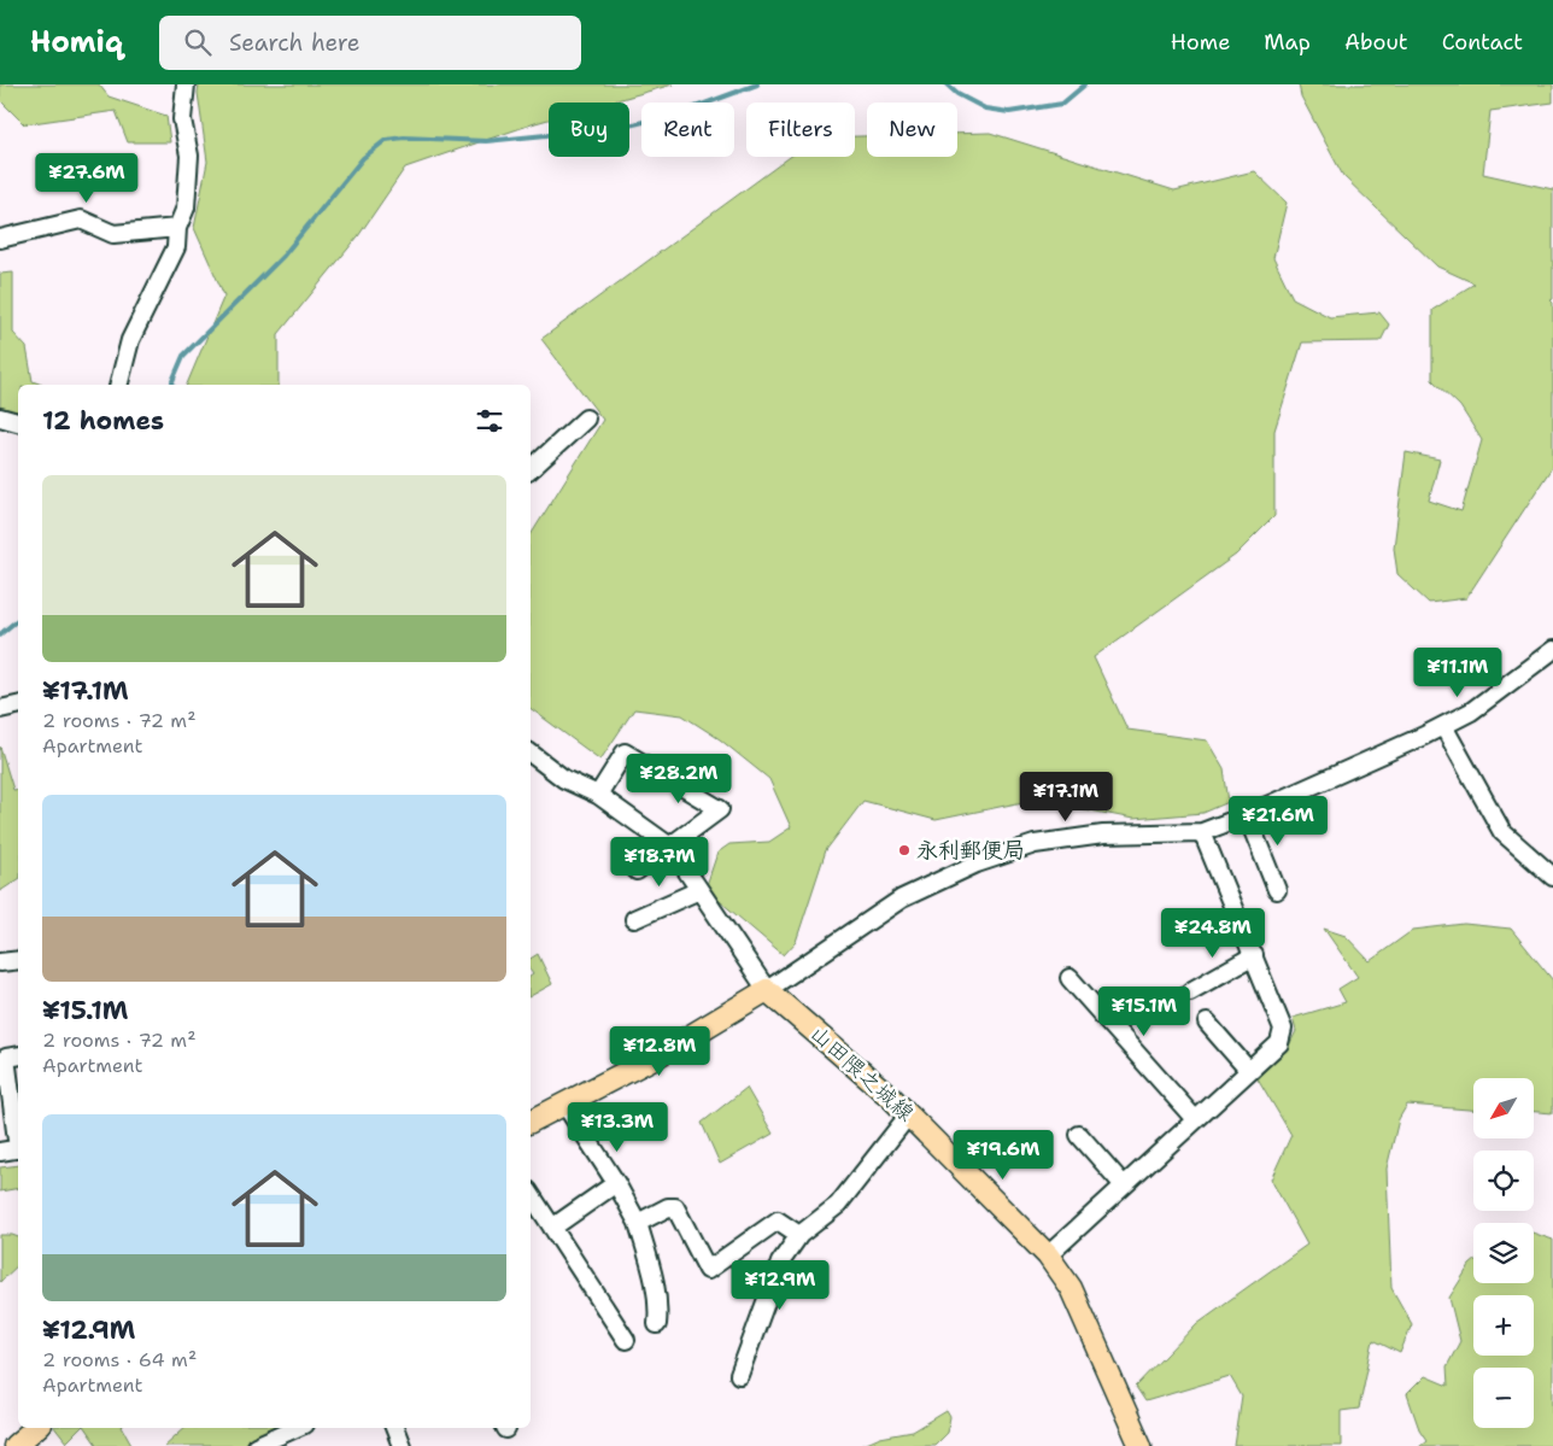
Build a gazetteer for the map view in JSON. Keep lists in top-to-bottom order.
{
  "streets": {
    "main road": ["山田隈之城線"]
  },
  "places": ["永利郵便局"],
  "north": "bottom left",
  "page": {
    "header": "Homiq",
    "search": "Search here",
    "nav": [
      "Home",
      "Map",
      "About",
      "Contact"
    ],
    "chip": [
      "Buy",
      "Rent",
      "Filters",
      "New"
    ],
    "price": [
      "¥27.6M",
      "¥11.1M",
      "¥28.2M",
      "¥17.1M",
      "¥21.6M",
      "¥18.7M",
      "¥24.8M",
      "¥15.1M",
      "¥12.8M",
      "¥13.3M",
      "¥19.6M",
      "¥12.9M"
    ],
    "heading": "12 homes",
    "list": [
      {
        "name": "¥17.1M",
        "note": "2 rooms · 72 m² · Apartment"
      },
      {
        "name": "¥15.1M",
        "note": "2 rooms · 72 m² · Apartment"
      },
      {
        "name": "¥12.9M",
        "note": "2 rooms · 64 m² · Apartment"
      }
    ],
    "map_buttons": ["+", "−"]
  }
}
